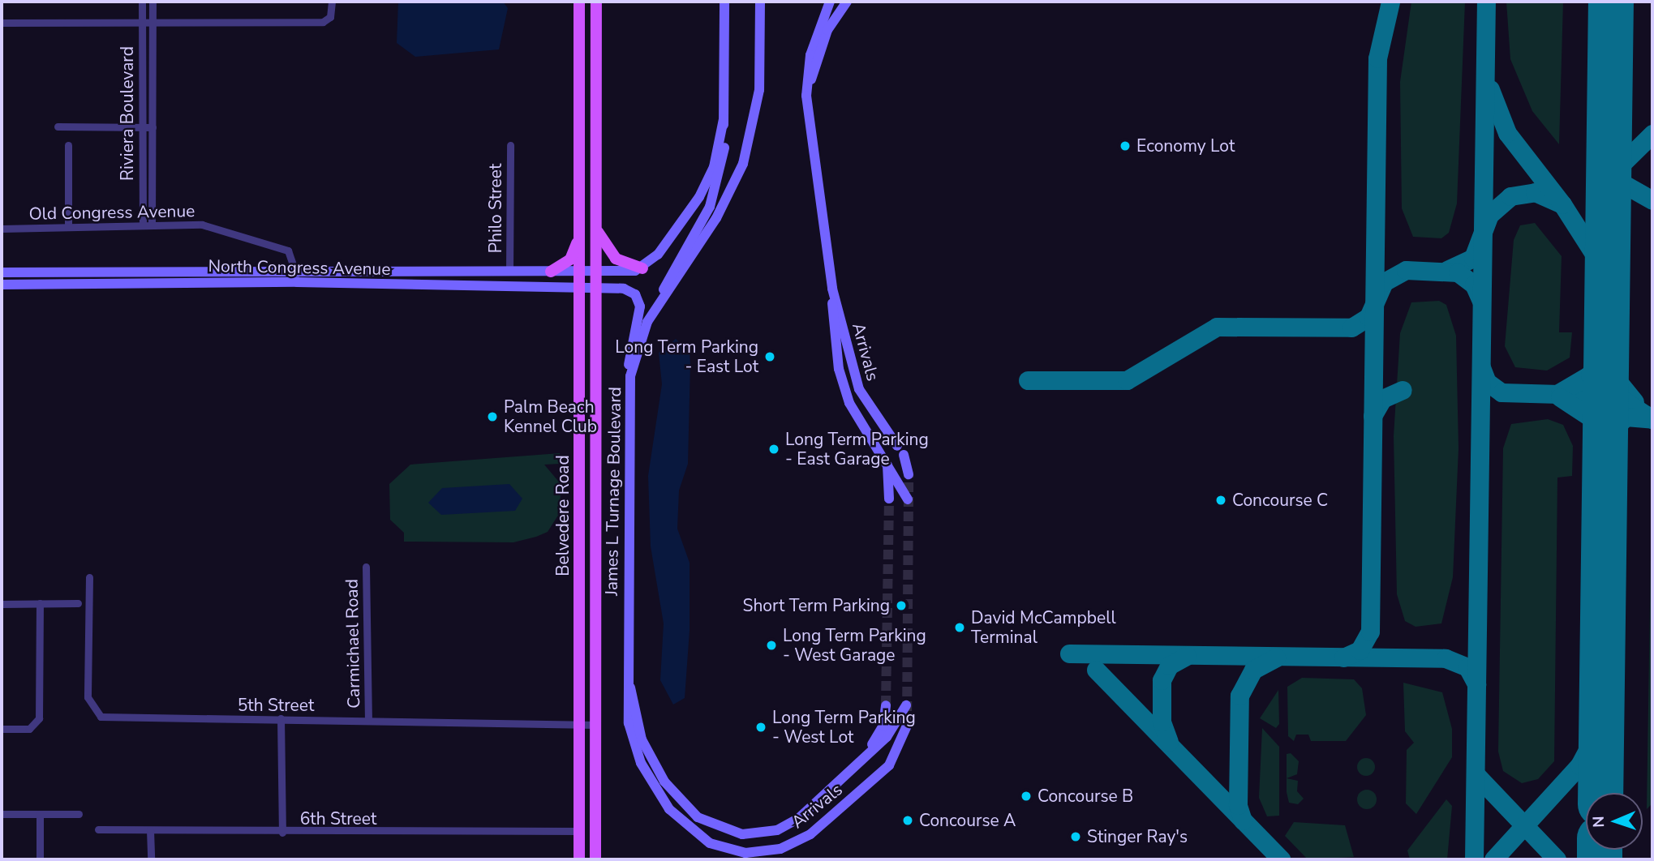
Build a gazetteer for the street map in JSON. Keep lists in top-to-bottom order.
{
  "streets": {
    "main road": ["Belvedere Road"],
    "street": [
      "Riviera Boulevard",
      "Philo Street",
      "Old Congress Avenue",
      "North Congress Avenue",
      "Arrivals",
      "James L Turnage Boulevard",
      "Carmichael Road",
      "5th Street",
      "6th Street"
    ]
  },
  "crossings": [
    ["Riviera Boulevard", "Old Congress Avenue"],
    ["Philo Street", "North Congress Avenue"],
    ["Old Congress Avenue", "North Congress Avenue"],
    ["North Congress Avenue", "James L Turnage Boulevard"],
    ["North Congress Avenue", "Belvedere Road"],
    ["Arrivals", "James L Turnage Boulevard"],
    ["Belvedere Road", "5th Street"],
    ["Belvedere Road", "6th Street"],
    ["Carmichael Road", "5th Street"]
  ],
  "places": [
    "Economy Lot",
    "Long Term Parking - East Lot",
    "Palm Beach Kennel Club",
    "Long Term Parking - East Garage",
    "Concourse C",
    "Short Term Parking",
    "David McCampbell Terminal",
    "Long Term Parking - West Garage",
    "Long Term Parking - West Lot",
    "Concourse B",
    "Concourse A",
    "Stinger Ray's"
  ],
  "north": "left"
}
